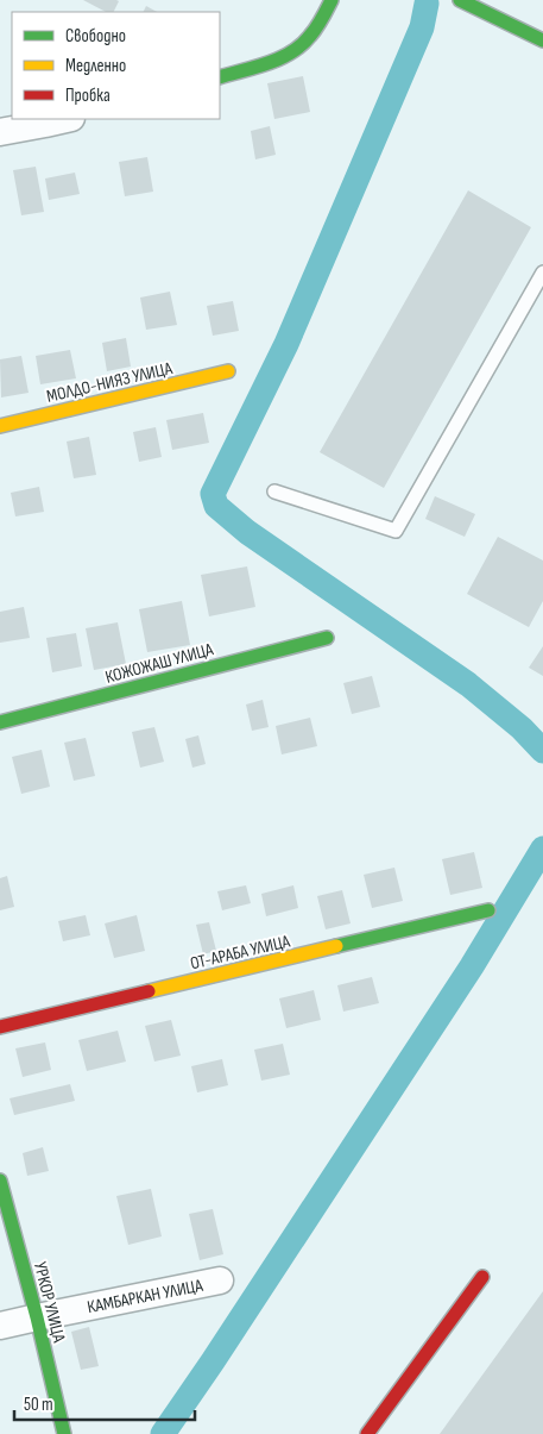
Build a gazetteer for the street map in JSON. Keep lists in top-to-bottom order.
{
  "streets": {
    "street": [
      "МОЛДО-НИЯЗ УЛИЦА",
      "КОЖОЖАШ УЛИЦА",
      "ОТ-АРАБА УЛИЦА",
      "КАМБАРКАН УЛИЦА",
      "УРКОР УЛИЦА"
    ]
  },
  "crossings": [
    ["КАМБАРКАН УЛИЦА", "УРКОР УЛИЦА"]
  ],
  "legend": ["Свободно", "Медленно", "Пробка"],
  "scale_bar": "50 m"
}
